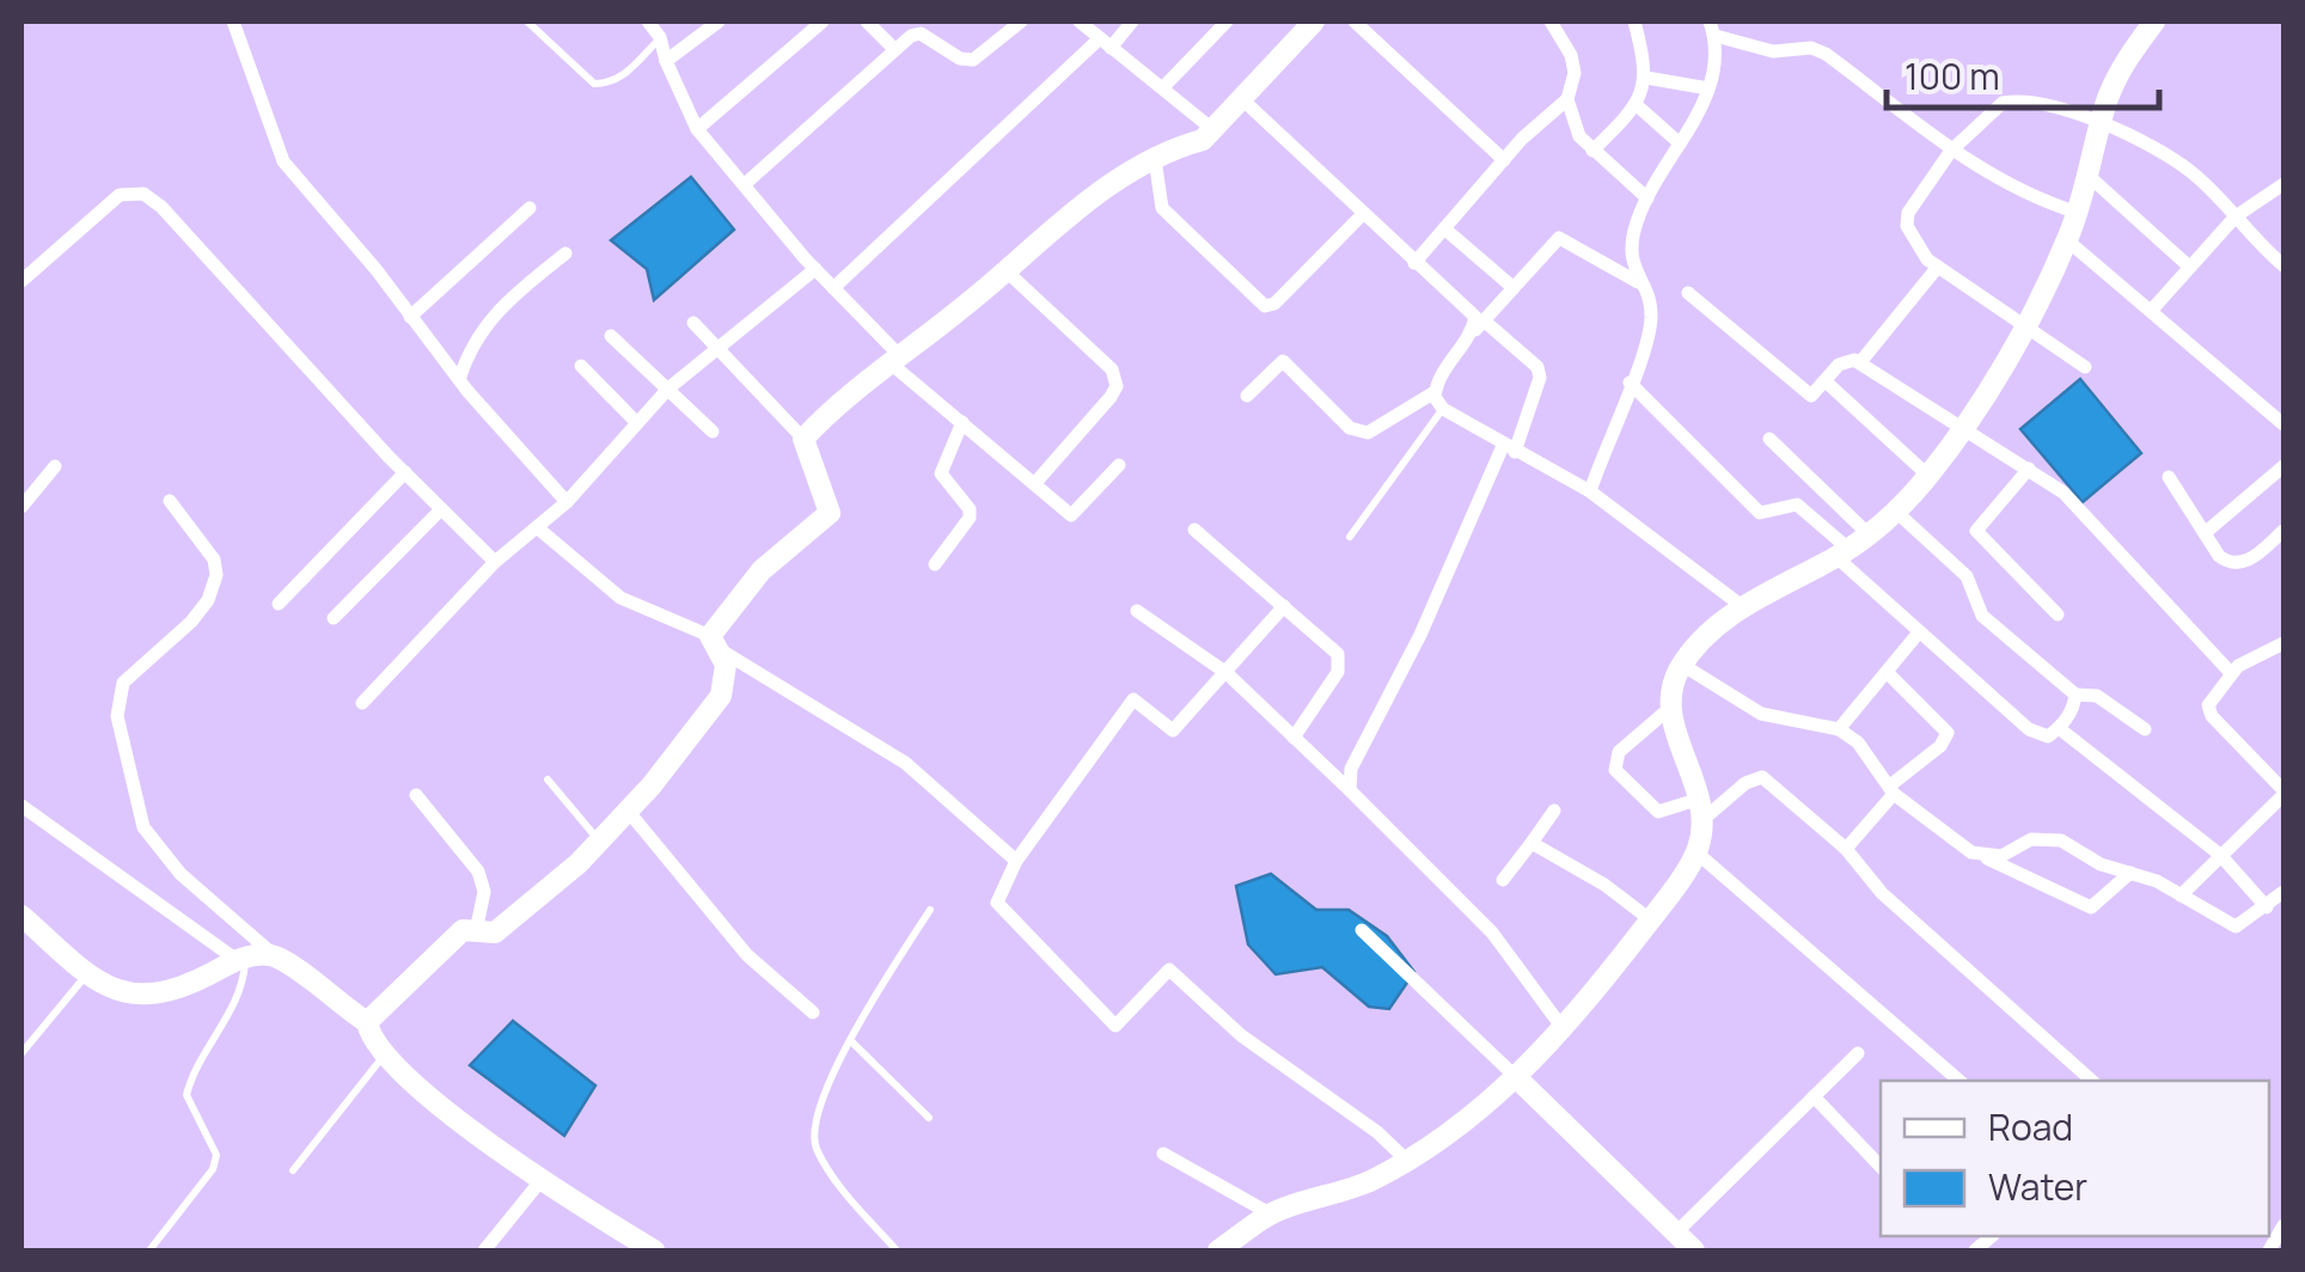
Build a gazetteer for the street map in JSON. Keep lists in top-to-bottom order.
{
  "legend": ["Road", "Water"],
  "scale_bar": "100 m"
}
